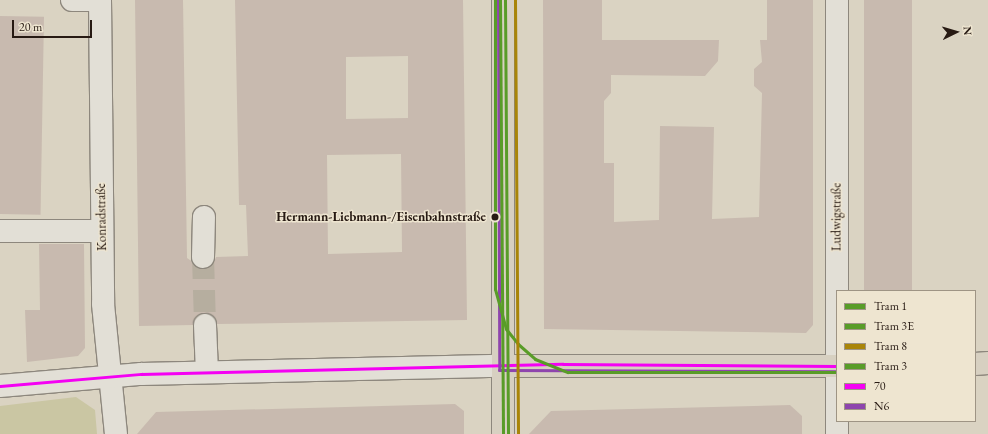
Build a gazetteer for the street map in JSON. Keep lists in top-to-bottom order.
{
  "streets": {
    "street": ["Konradstraße", "Ludwigstraße"]
  },
  "places": ["Hermann-Liebmann-/Eisenbahnstraße"],
  "lines": [
    "tram line 1",
    "tram line 3E",
    "tram line 8",
    "tram line 3",
    "transit line N6",
    "transit line 70"
  ],
  "legend": [
    "Tram 1",
    "Tram 3E",
    "Tram 8",
    "Tram 3",
    "70",
    "N6"
  ],
  "scale_bar": "20 m",
  "north": "right"
}
